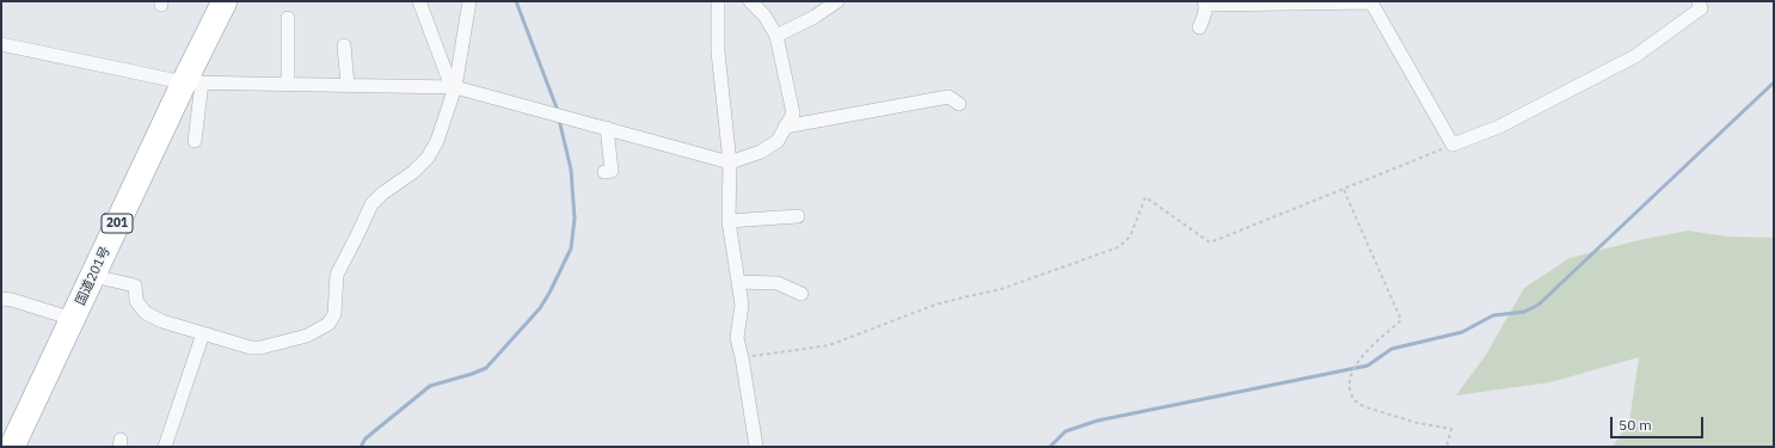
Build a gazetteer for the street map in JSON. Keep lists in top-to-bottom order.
{
  "streets": {
    "highway": ["201", "国道201号"]
  },
  "scale_bar": "50 m"
}
